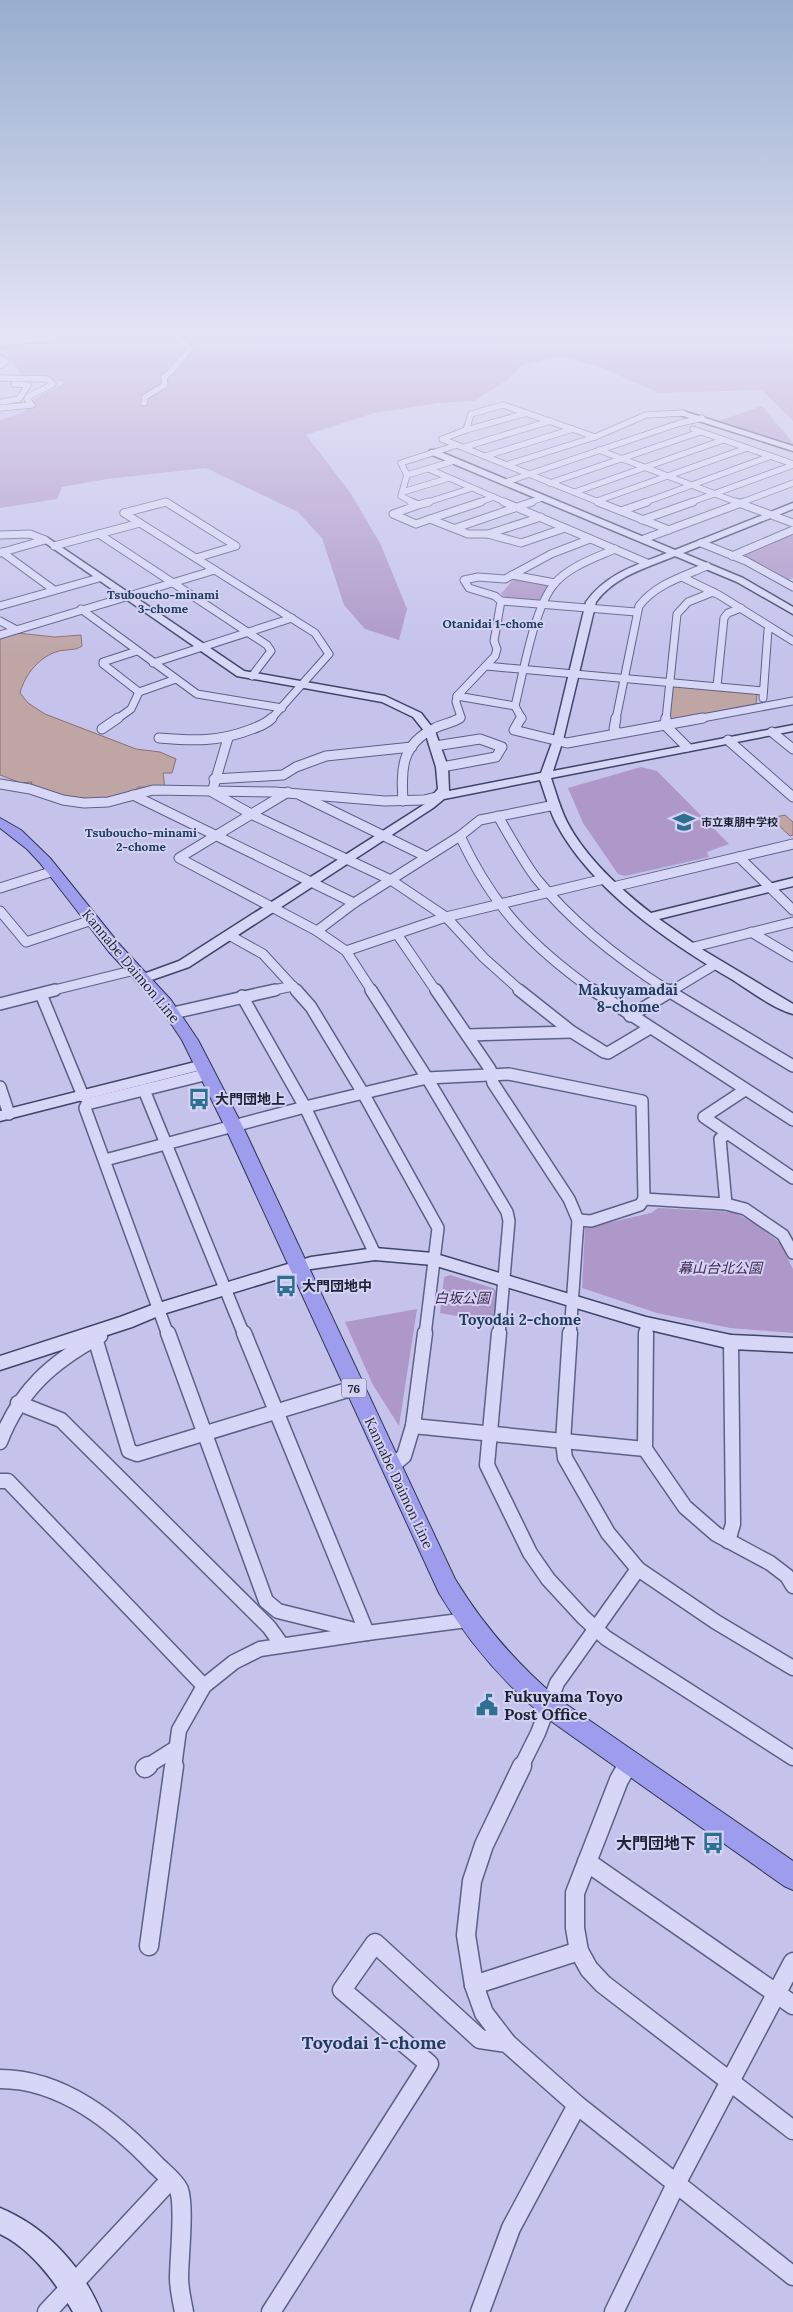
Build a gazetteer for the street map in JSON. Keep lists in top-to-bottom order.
{
  "streets": {
    "main road": ["Kannabe Daimon Line", "76"]
  },
  "districts": [
    "Tsuboucho-minami 3-chome",
    "Otanidai 1-chome",
    "Tsuboucho-minami 2-chome",
    "Makuyamadai 8-chome",
    "Toyodai 2-chome",
    "Toyodai 1-chome"
  ],
  "parks": ["幕山台北公園", "白坂公園"],
  "places": {
    "school or university": ["市立東朋中学校"],
    "bus stop": ["大門団地上", "大門団地中", "大門団地下"],
    "public building": ["Fukuyama Toyo Post Office"]
  }
}
